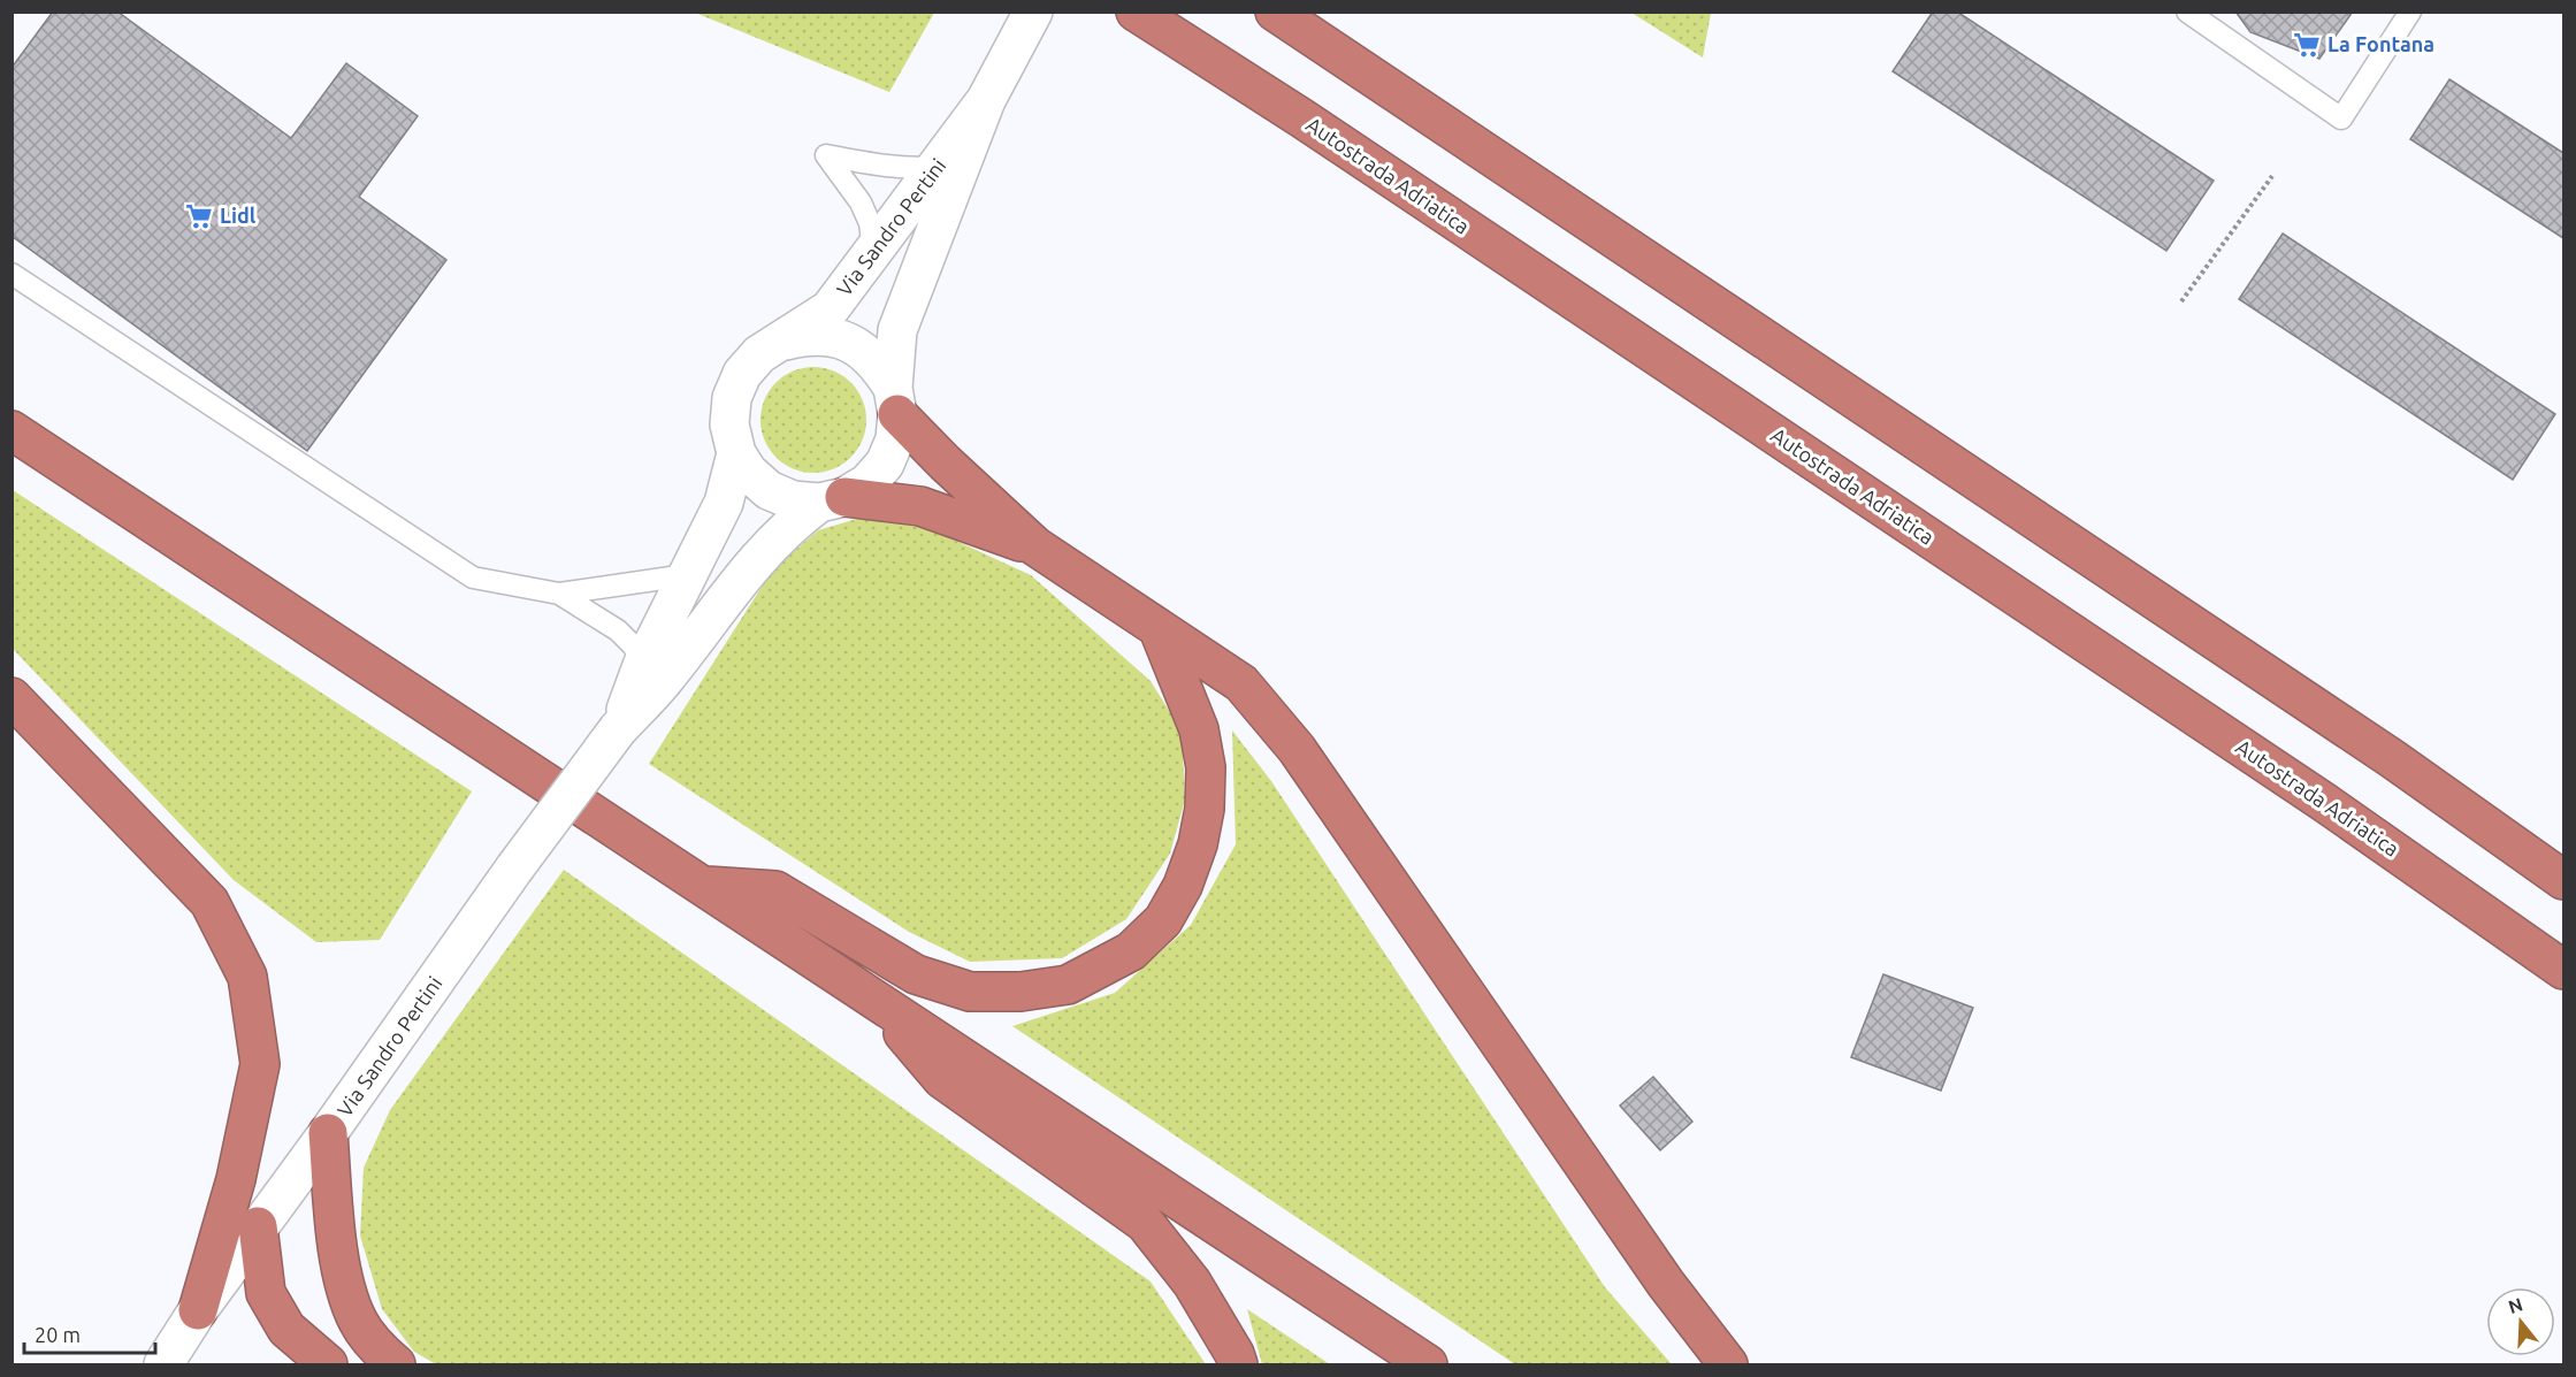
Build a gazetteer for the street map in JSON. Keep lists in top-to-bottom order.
{
  "streets": {
    "highway": ["Autostrada Adriatica"],
    "main road": ["Via Sandro Pertini"]
  },
  "places": {
    "supermarket": ["La Fontana", "Lidl"]
  },
  "scale_bar": "20 m",
  "north": "top"
}
